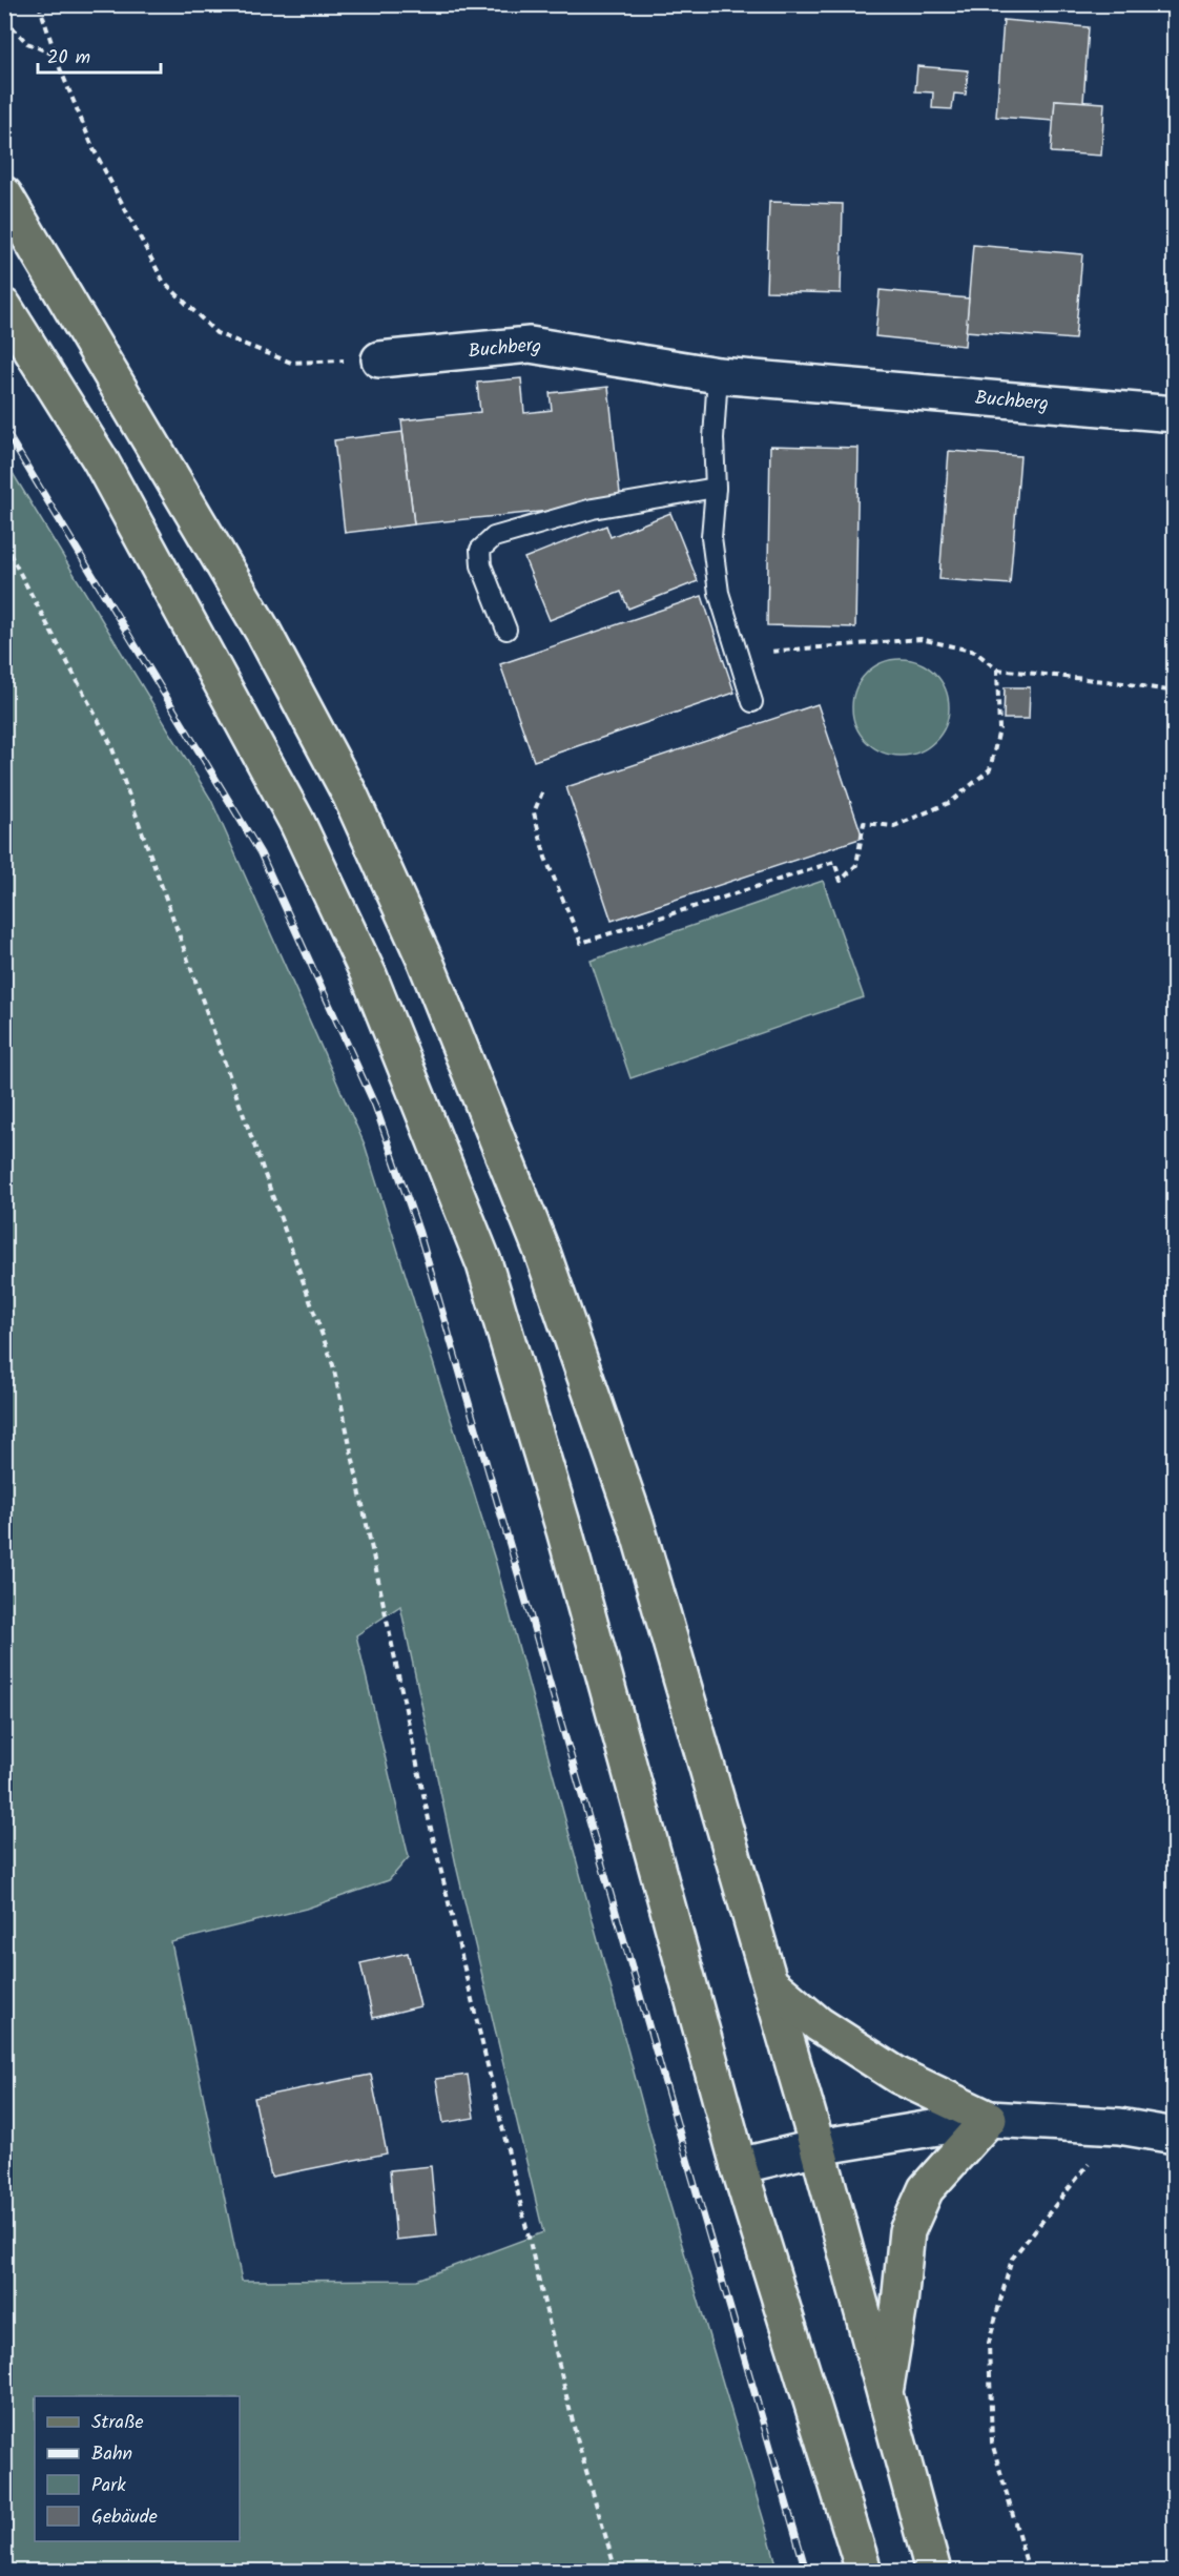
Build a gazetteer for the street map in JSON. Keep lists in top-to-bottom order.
{
  "streets": {
    "street": ["Buchberg"]
  },
  "legend": [
    "Straße",
    "Bahn",
    "Park",
    "Gebäude"
  ],
  "scale_bar": "20 m"
}
